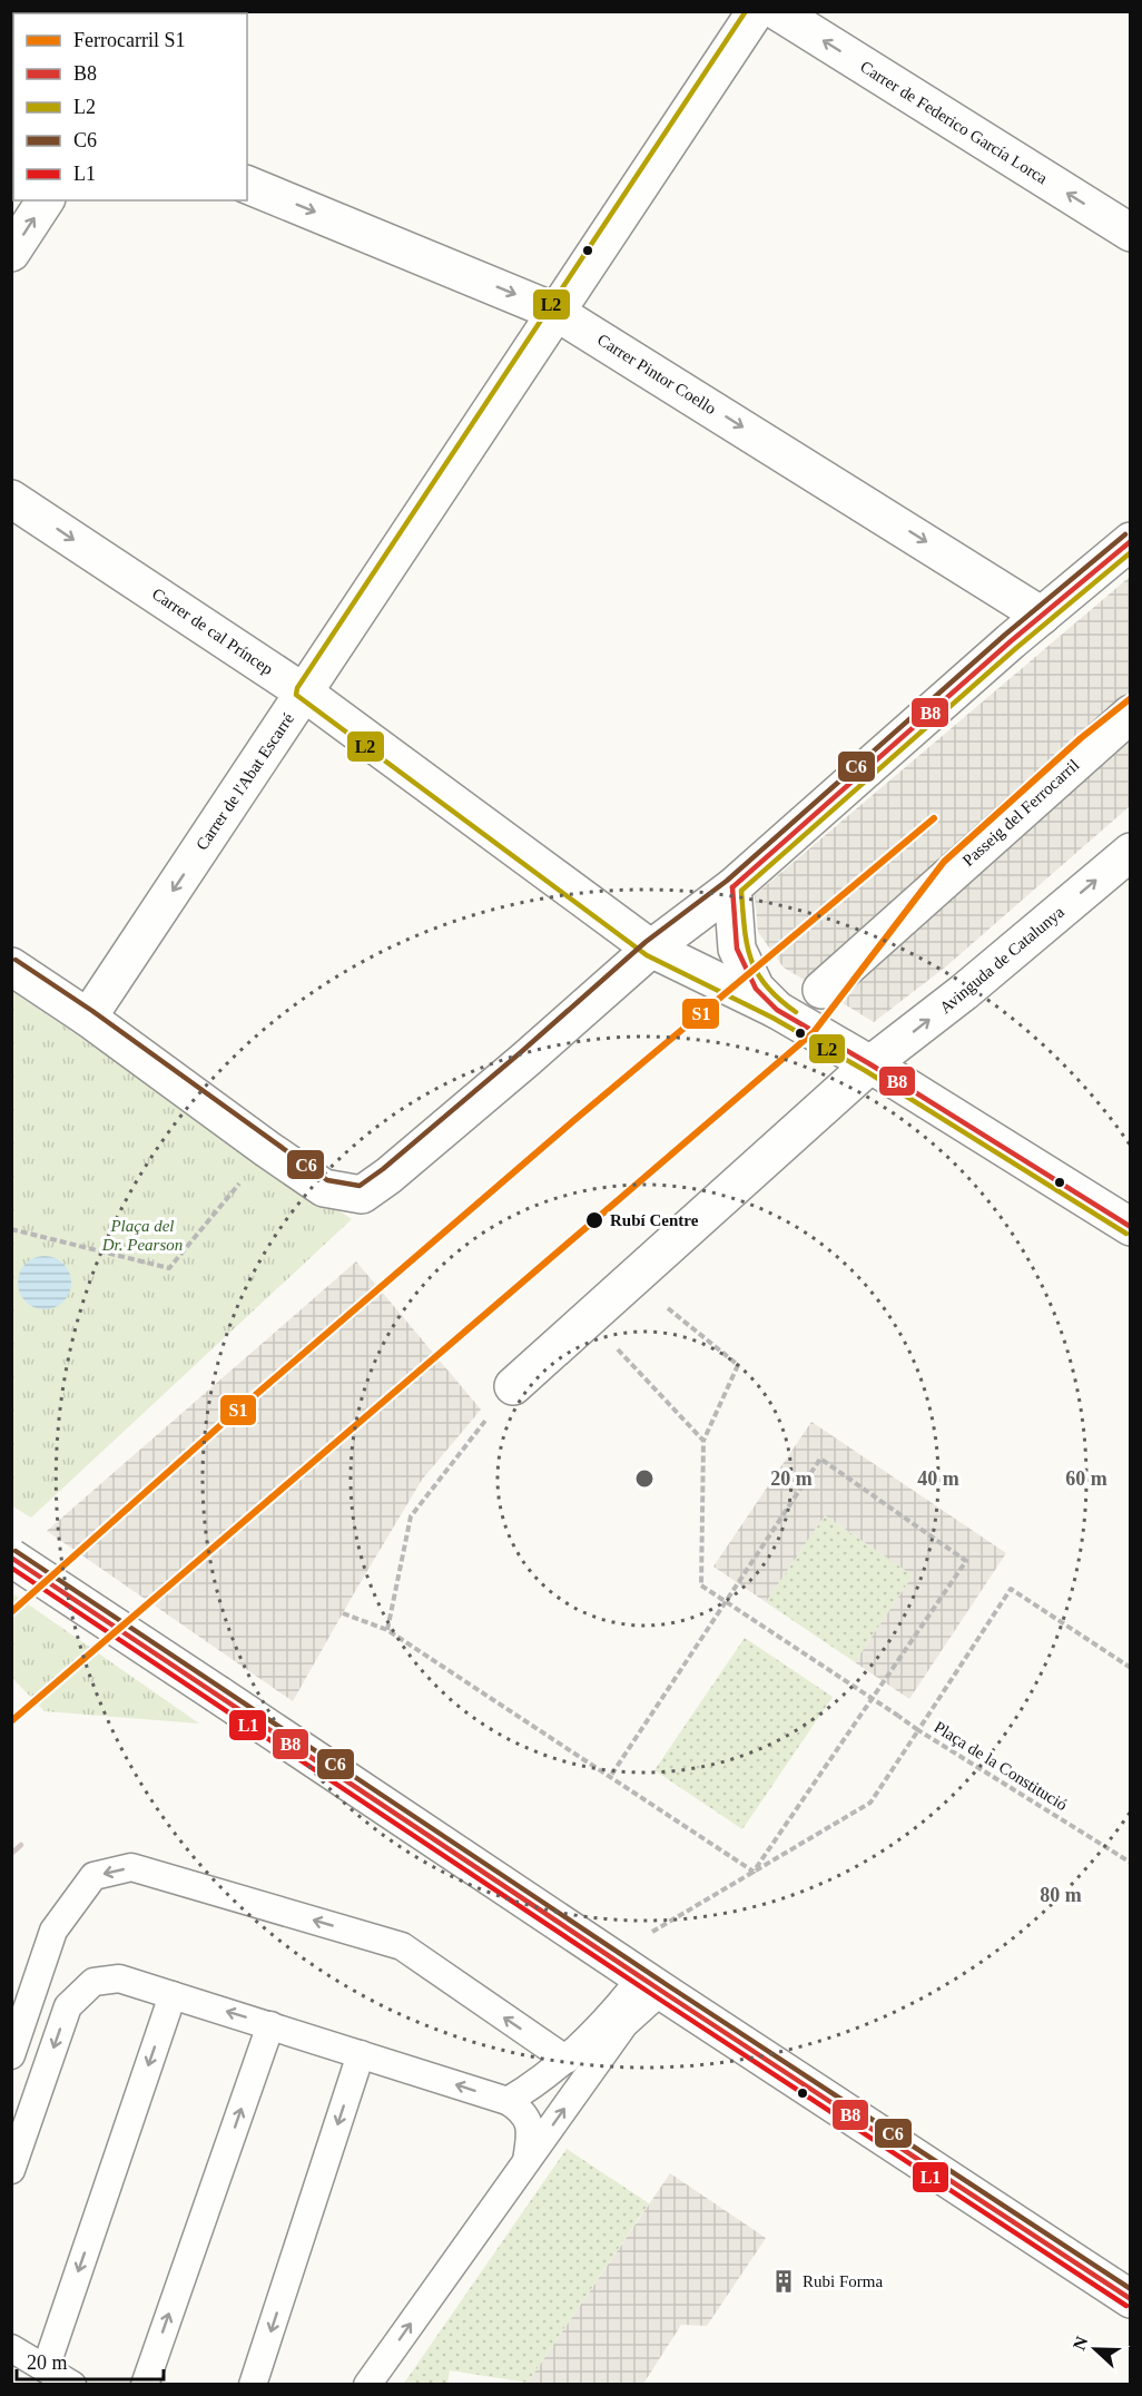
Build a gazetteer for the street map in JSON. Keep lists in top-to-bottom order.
{
  "streets": {
    "street": [
      "Carrer de Federico García Lorca",
      "Carrer Pintor Coello",
      "Carrer de cal Príncep",
      "Carrer de l'Abat Escarré",
      "Passeig del Ferrocarril",
      "Avinguda de Catalunya"
    ],
    "path": ["Plaça de la Constitució"]
  },
  "crossings": [
    ["Carrer Pintor Coello", "Carrer de l'Abat Escarré"],
    ["Carrer de cal Príncep", "Carrer de l'Abat Escarré"]
  ],
  "one_way": ["Carrer de Federico García Lorca", "Carrer Pintor Coello", "Carrer de cal Príncep"],
  "parks": ["Plaça del Dr. Pearson"],
  "places": {
    "other": ["Rubí Centre"],
    "building": ["Rubi Forma"]
  },
  "lines": [
    "transit line L2",
    "transit line C6",
    "transit line B8",
    "rail line S1",
    "transit line L1"
  ],
  "legend": [
    "Ferrocarril S1",
    "B8",
    "L2",
    "C6",
    "L1"
  ],
  "scale_bar": "20 m",
  "north": "left",
  "rings": [
    "20 m",
    "40 m",
    "60 m",
    "80 m"
  ]
}
